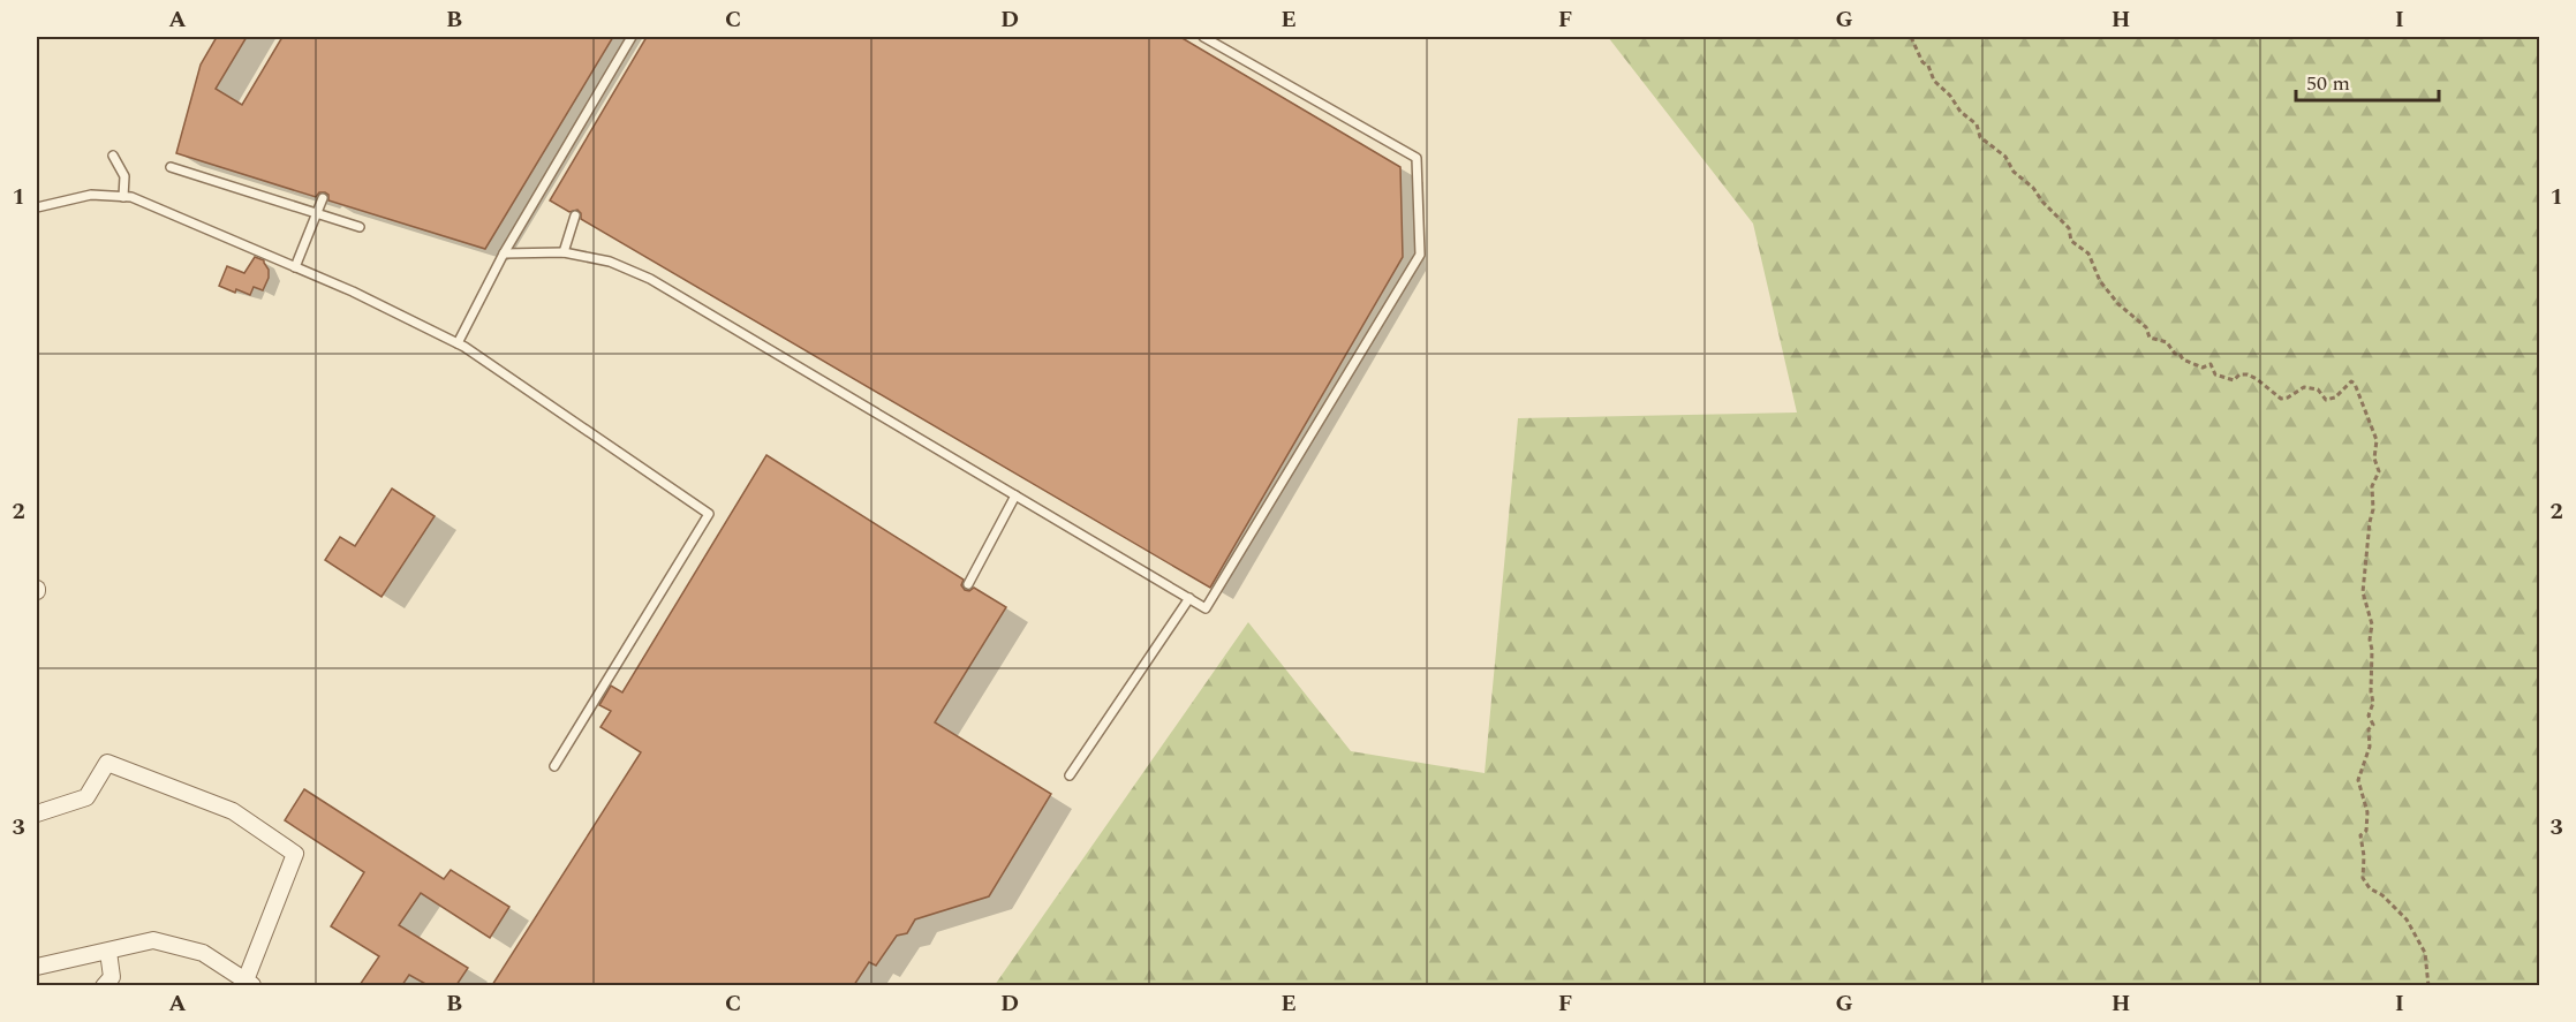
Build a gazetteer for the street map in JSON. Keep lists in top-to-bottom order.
{
  "scale_bar": "50 m",
  "grid": {
    "columns": [
      "A",
      "B",
      "C",
      "D",
      "E",
      "F",
      "G",
      "H",
      "I"
    ],
    "rows": ["1", "2", "3"]
  }
}
